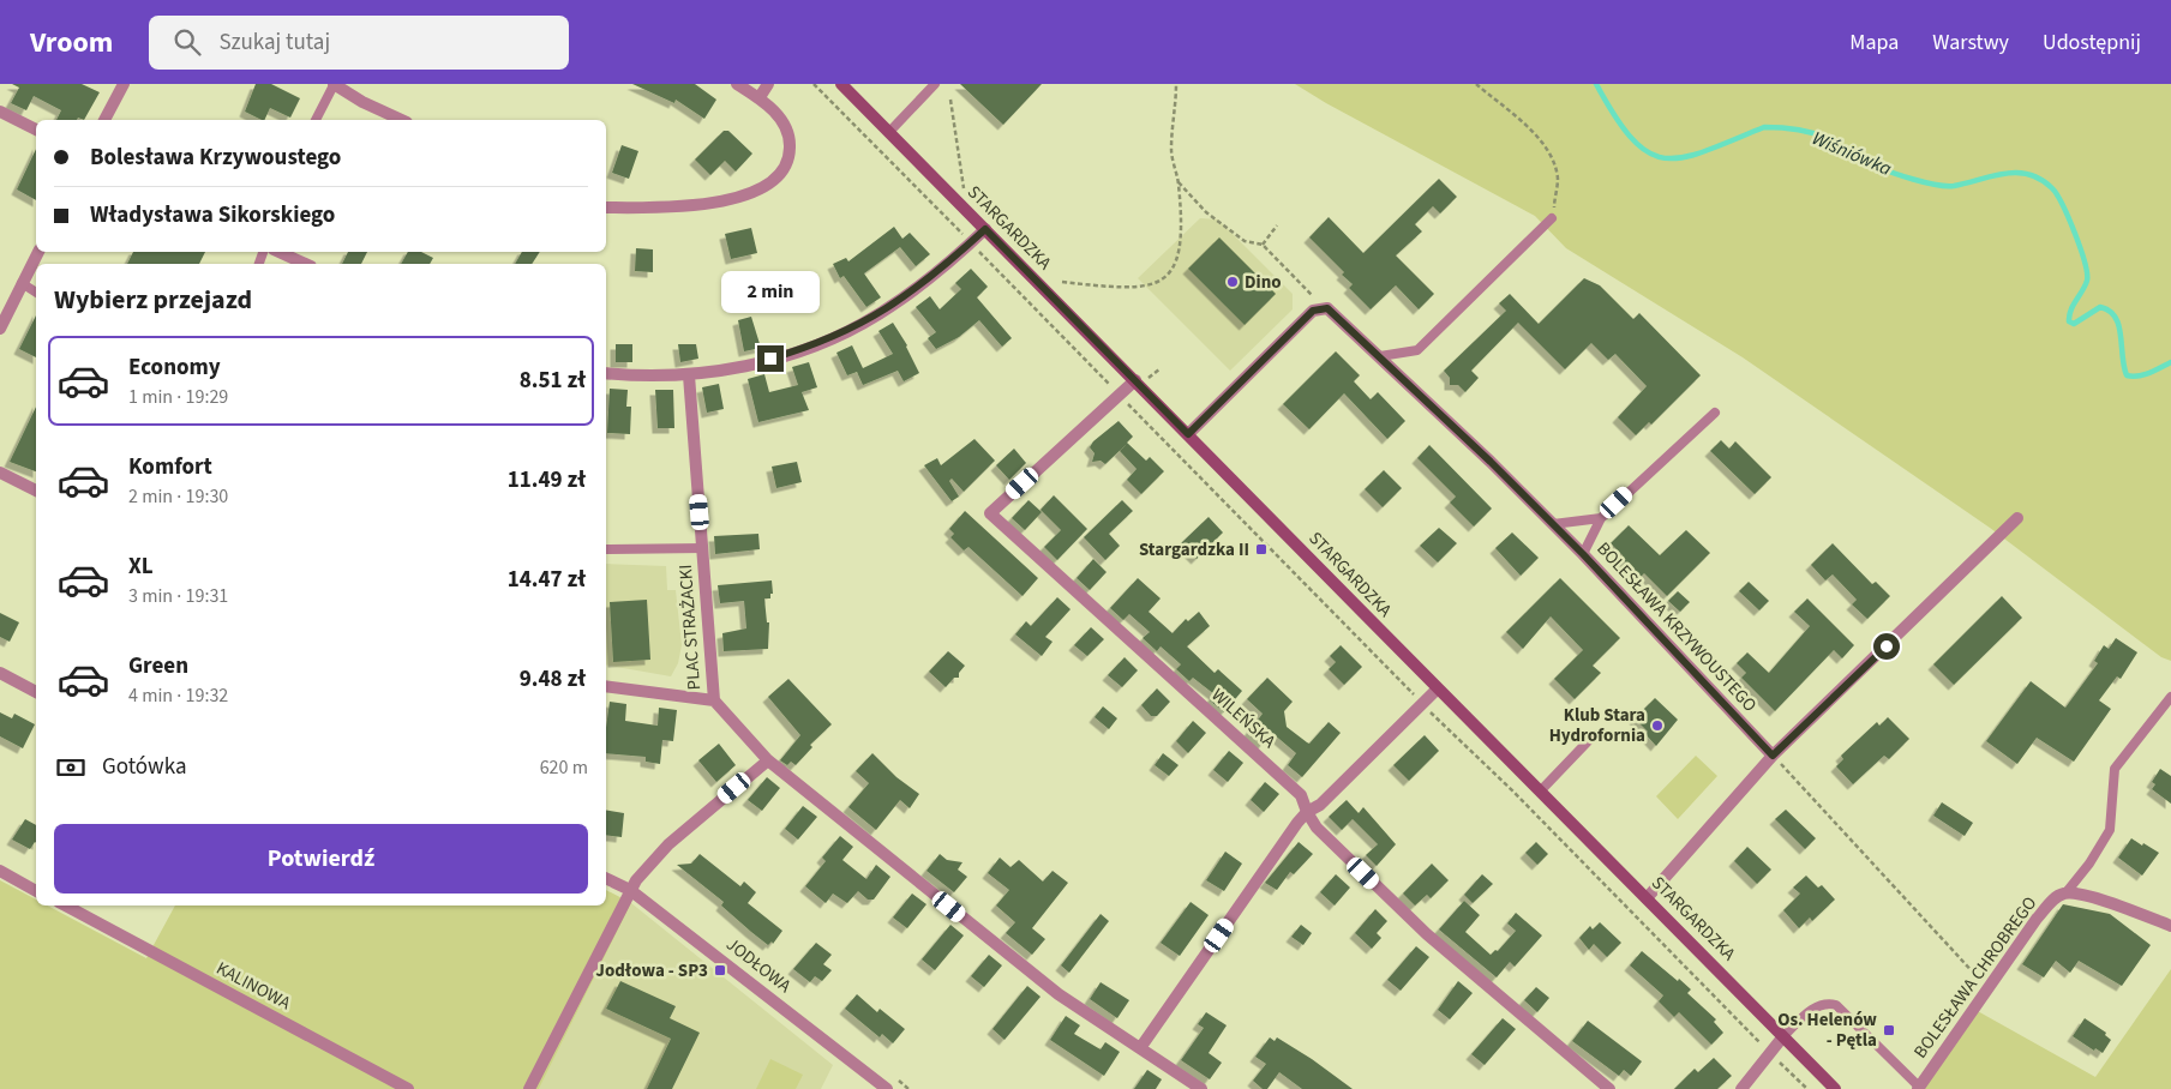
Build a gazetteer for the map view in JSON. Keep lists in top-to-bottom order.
{
  "streets": {
    "street": [
      "STARGARDZKA",
      "PLAC STRAŻACKI",
      "BOLESŁAWA KRZYWOUSTEGO",
      "WILEŃSKA",
      "JODŁOWA",
      "BOLESŁAWA CHROBREGO",
      "KALINOWA"
    ]
  },
  "crossings": [
    ["STARGARDZKA", "WILEŃSKA"]
  ],
  "water": ["Wiśniówka"],
  "places": {
    "other": ["Dino", "Klub Stara Hydrofornia"],
    "transit": ["Stargardzka II", "Jodłowa - SP3", "Os. Helenów - Pętla"]
  },
  "page": {
    "header": "Vroom",
    "search": "Szukaj tutaj",
    "nav": ["Mapa", "Warstwy", "Udostępnij"],
    "banner": ["Bolesława Krzywoustego", "Władysława Sikorskiego"],
    "heading": "Wybierz przejazd",
    "bubble": "2 min",
    "list": [
      {
        "name": "Economy",
        "note": "1 min · 19:29",
        "value": "8.51 zł"
      },
      {
        "name": "Komfort",
        "note": "2 min · 19:30",
        "value": "11.49 zł"
      },
      {
        "name": "XL",
        "note": "3 min · 19:31",
        "value": "14.47 zł"
      },
      {
        "name": "Green",
        "note": "4 min · 19:32",
        "value": "9.48 zł"
      }
    ],
    "pay": ["Gotówka", "620 m"],
    "buttons": "Potwierdź"
  }
}
